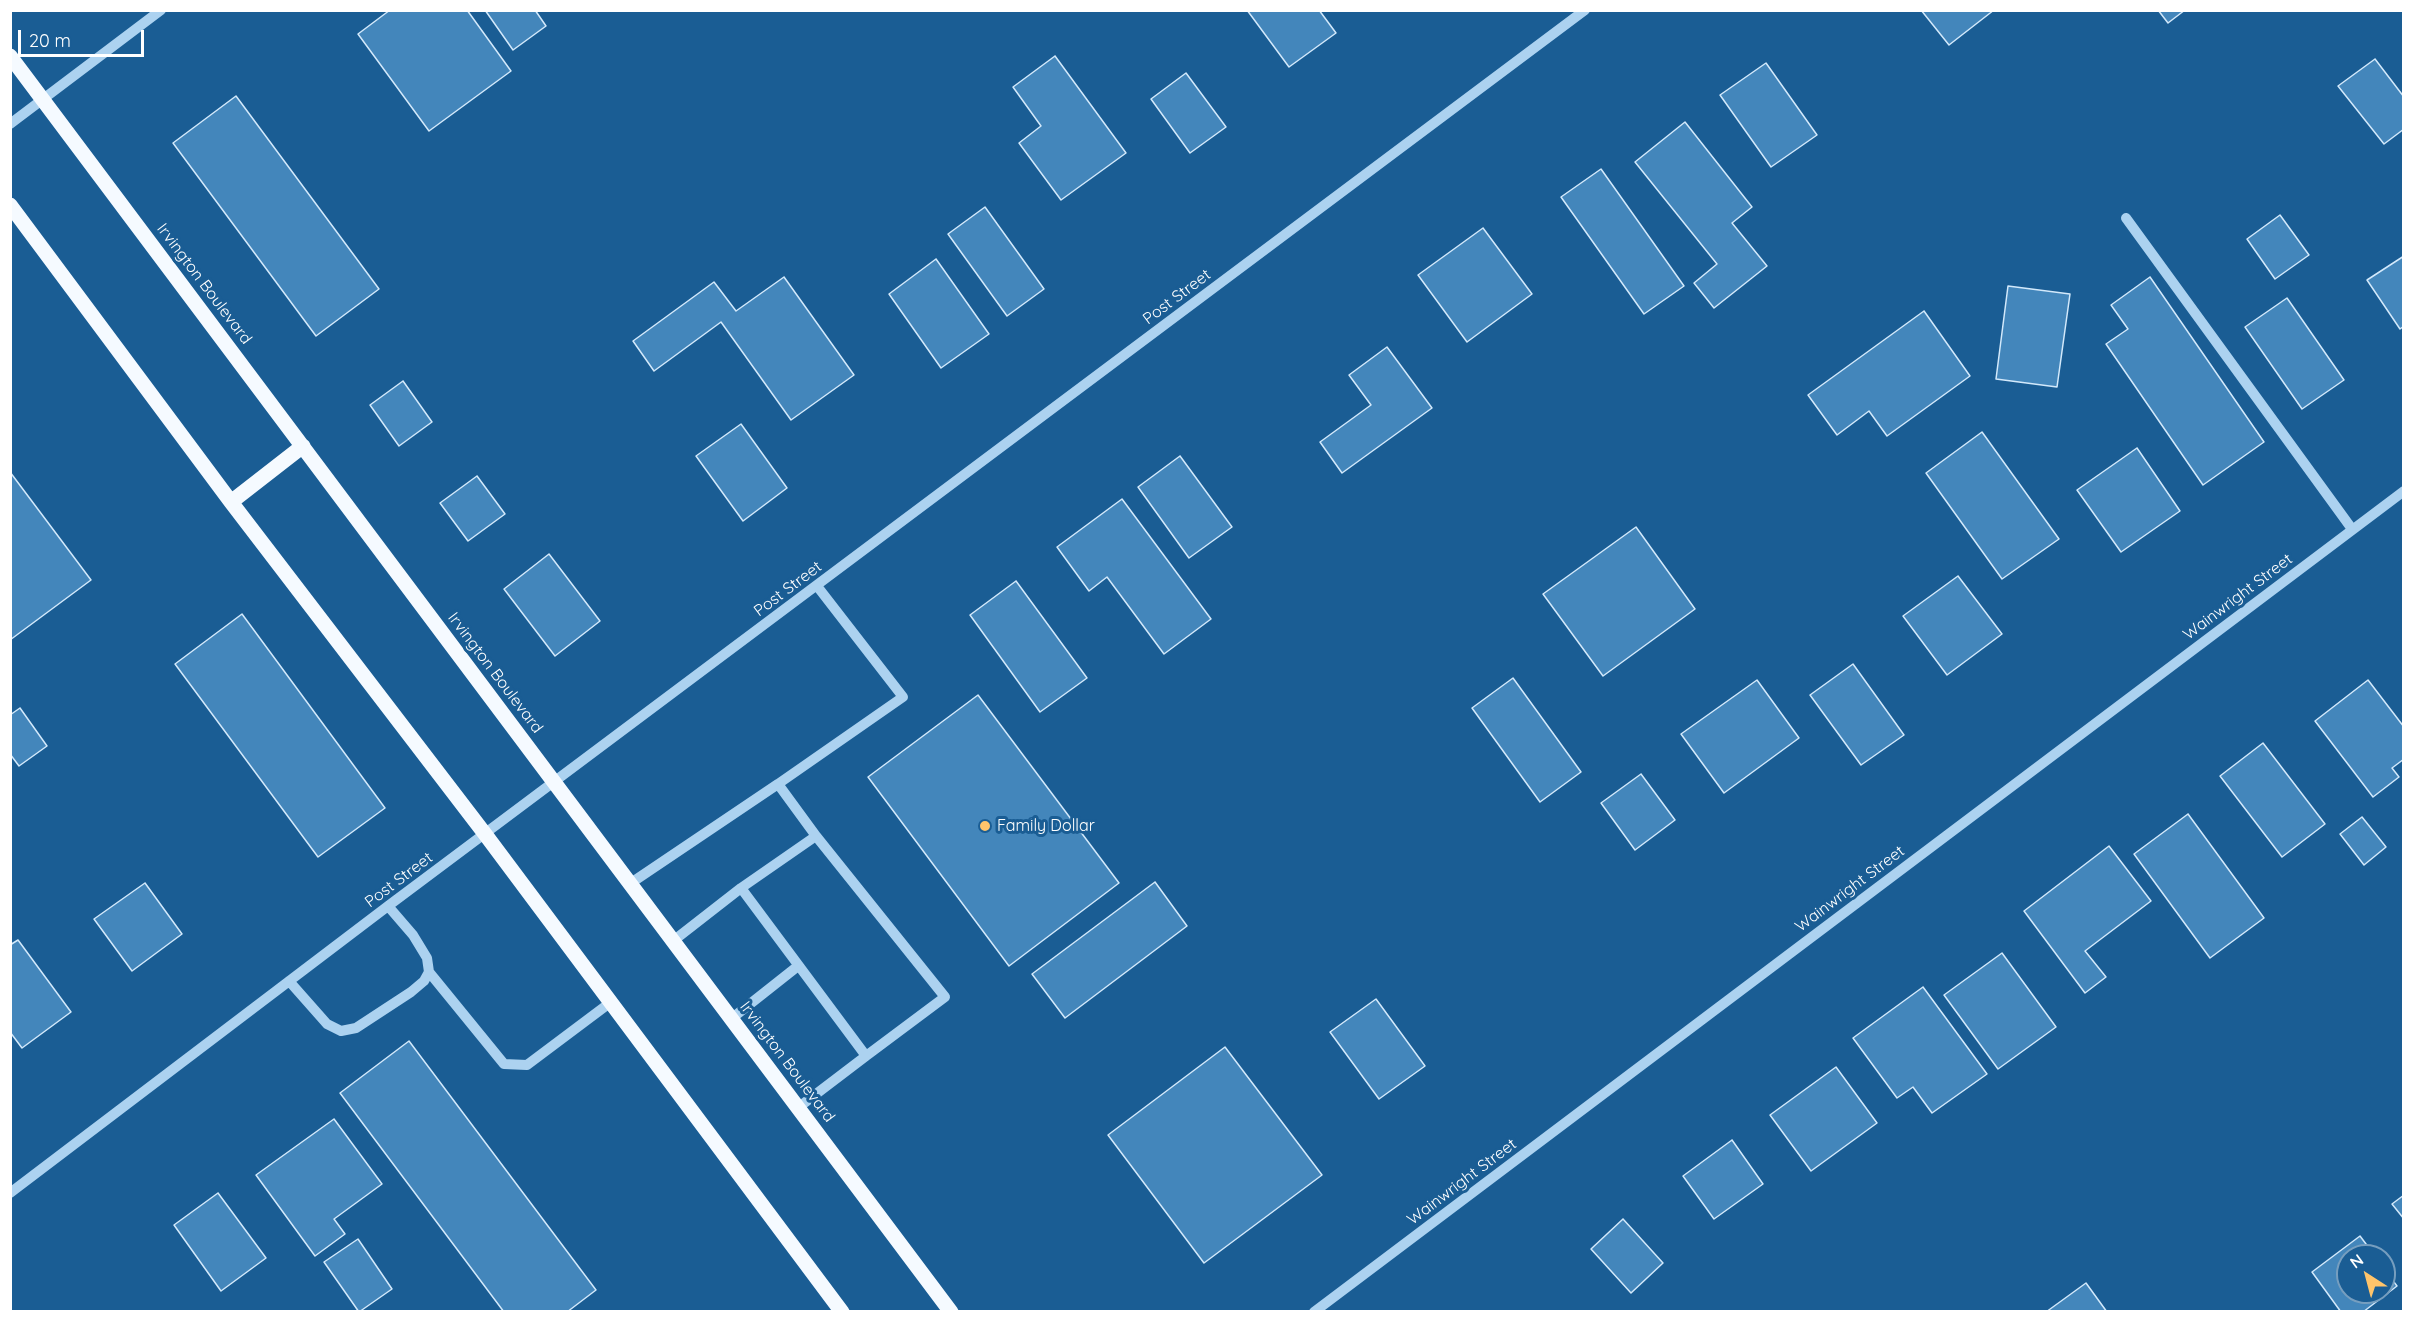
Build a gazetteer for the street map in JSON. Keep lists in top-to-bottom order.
{
  "streets": {
    "main road": ["Irvington Boulevard"],
    "street": ["Post Street", "Wainwright Street"]
  },
  "crossings": [
    ["Irvington Boulevard", "Post Street"]
  ],
  "places": ["Family Dollar"],
  "scale_bar": "20 m",
  "north": "top left"
}
